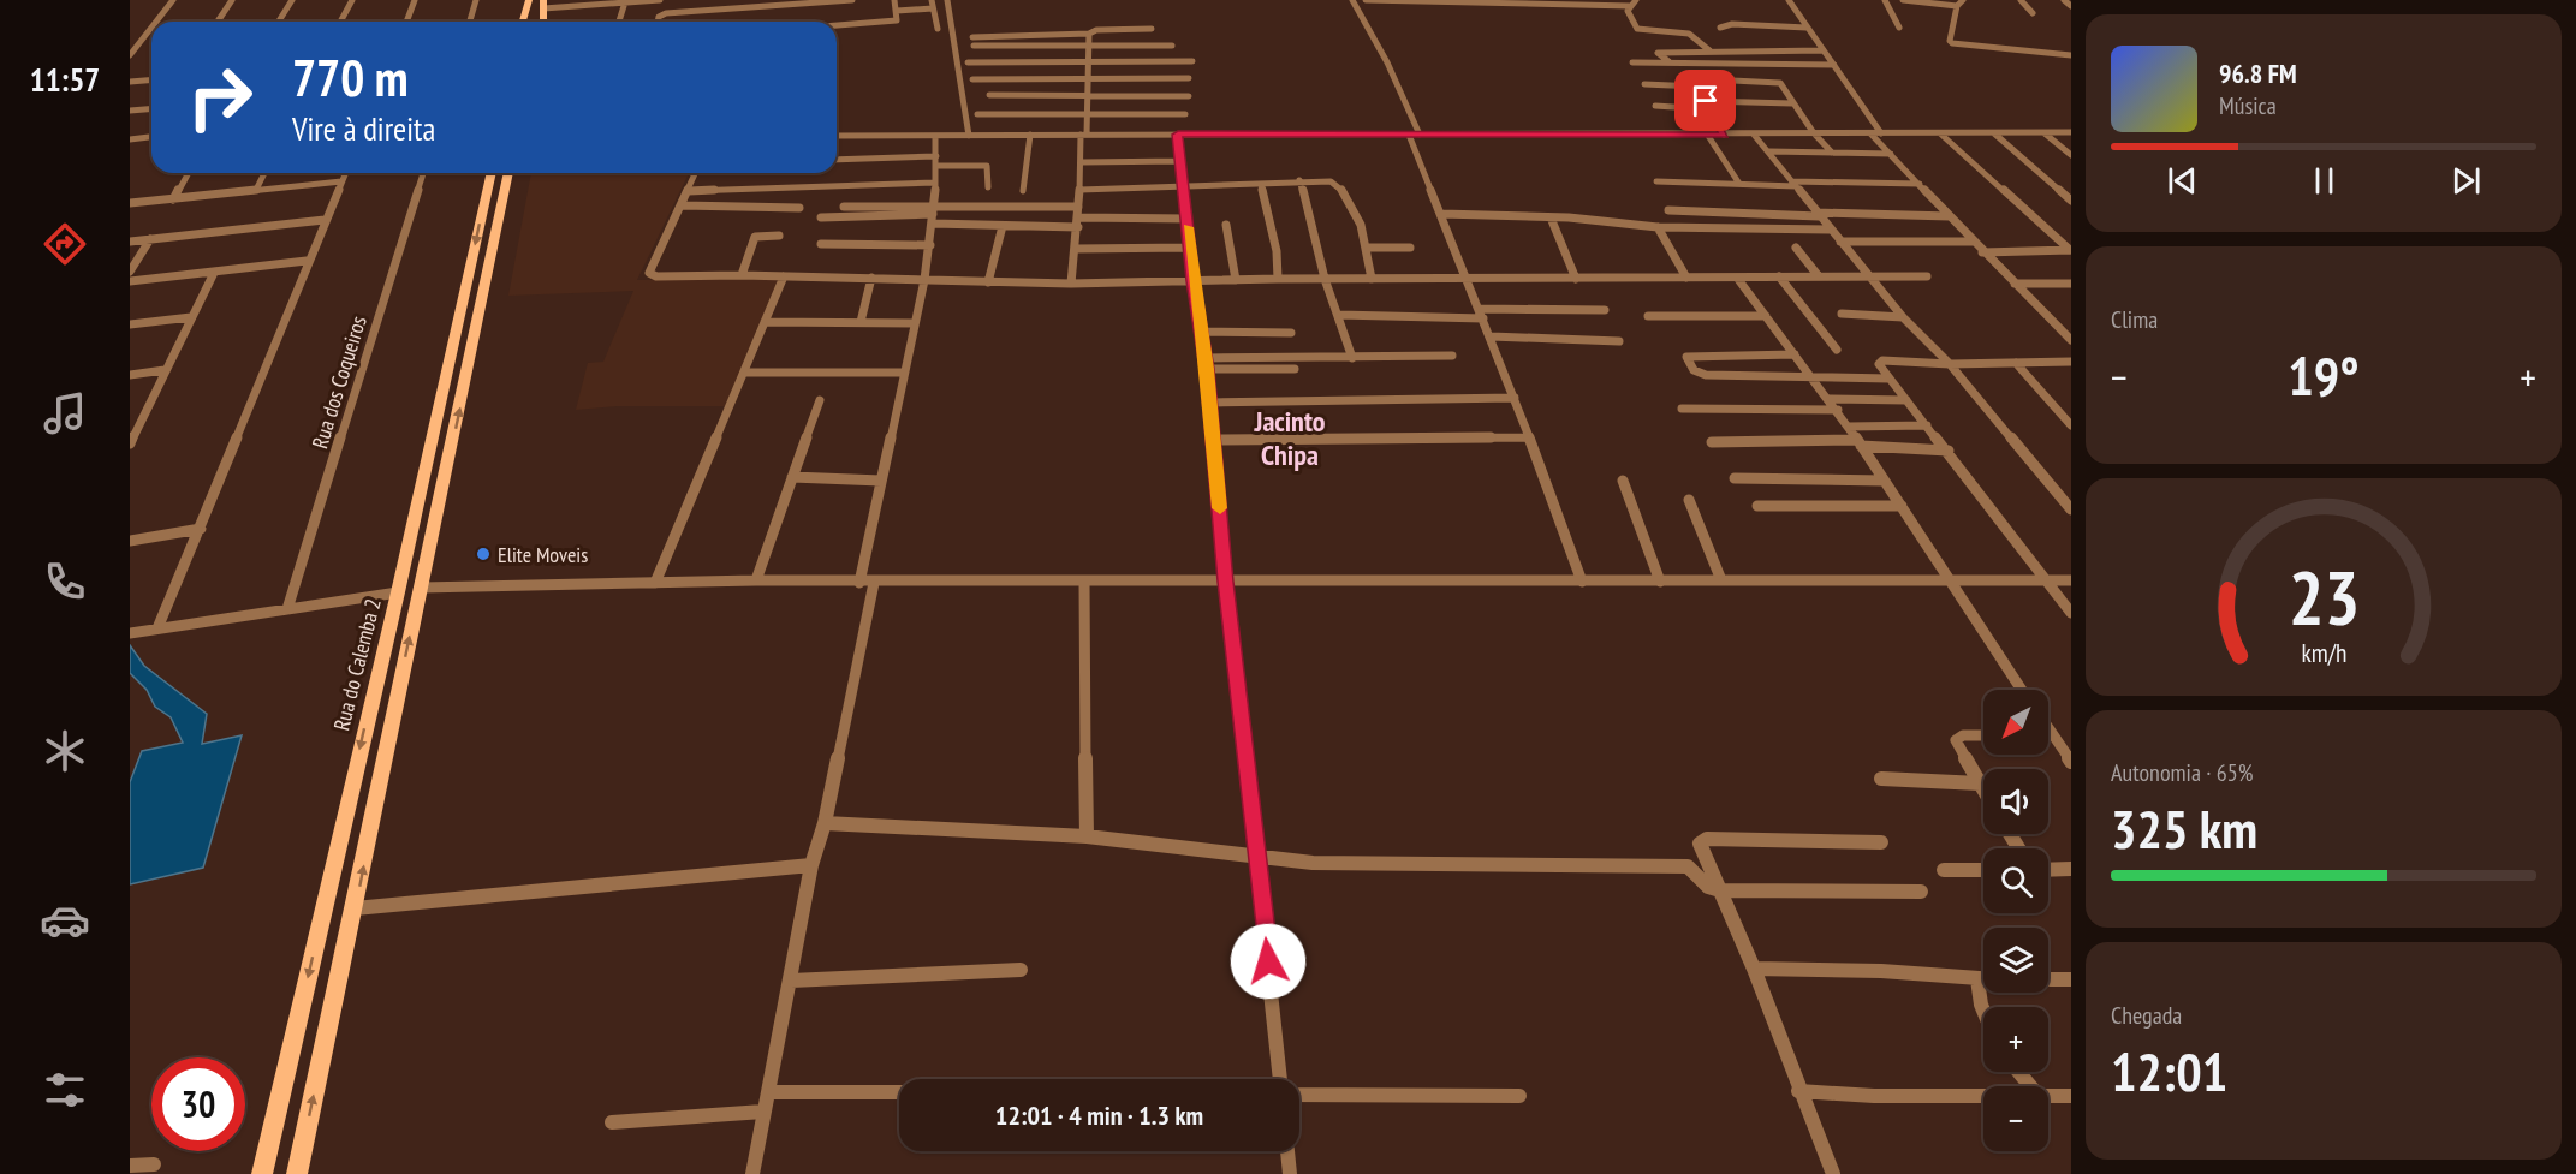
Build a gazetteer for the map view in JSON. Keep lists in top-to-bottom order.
{
  "streets": {
    "main road": ["Rua do Calemba 2"],
    "street": ["Rua dos Coqueiros"]
  },
  "districts": ["Jacinto Chipa"],
  "places": ["Elite Moveis"],
  "north": "bottom left",
  "page": {
    "tabs": "11:57",
    "turn": ["770 m", "Vire à direita"],
    "song": ["96.8 FM", "Música"],
    "tile": [
      "Clima",
      ["Autonomia · 65%", "325 km"],
      ["Chegada", "12:01"]
    ],
    "heat": ["−", "19°", "+"],
    "map_buttons": ["+", "−"],
    "limit": "30",
    "trip": "12:01 · 4 min · 1.3 km",
    "gauge": ["23", "km/h"]
  }
}
